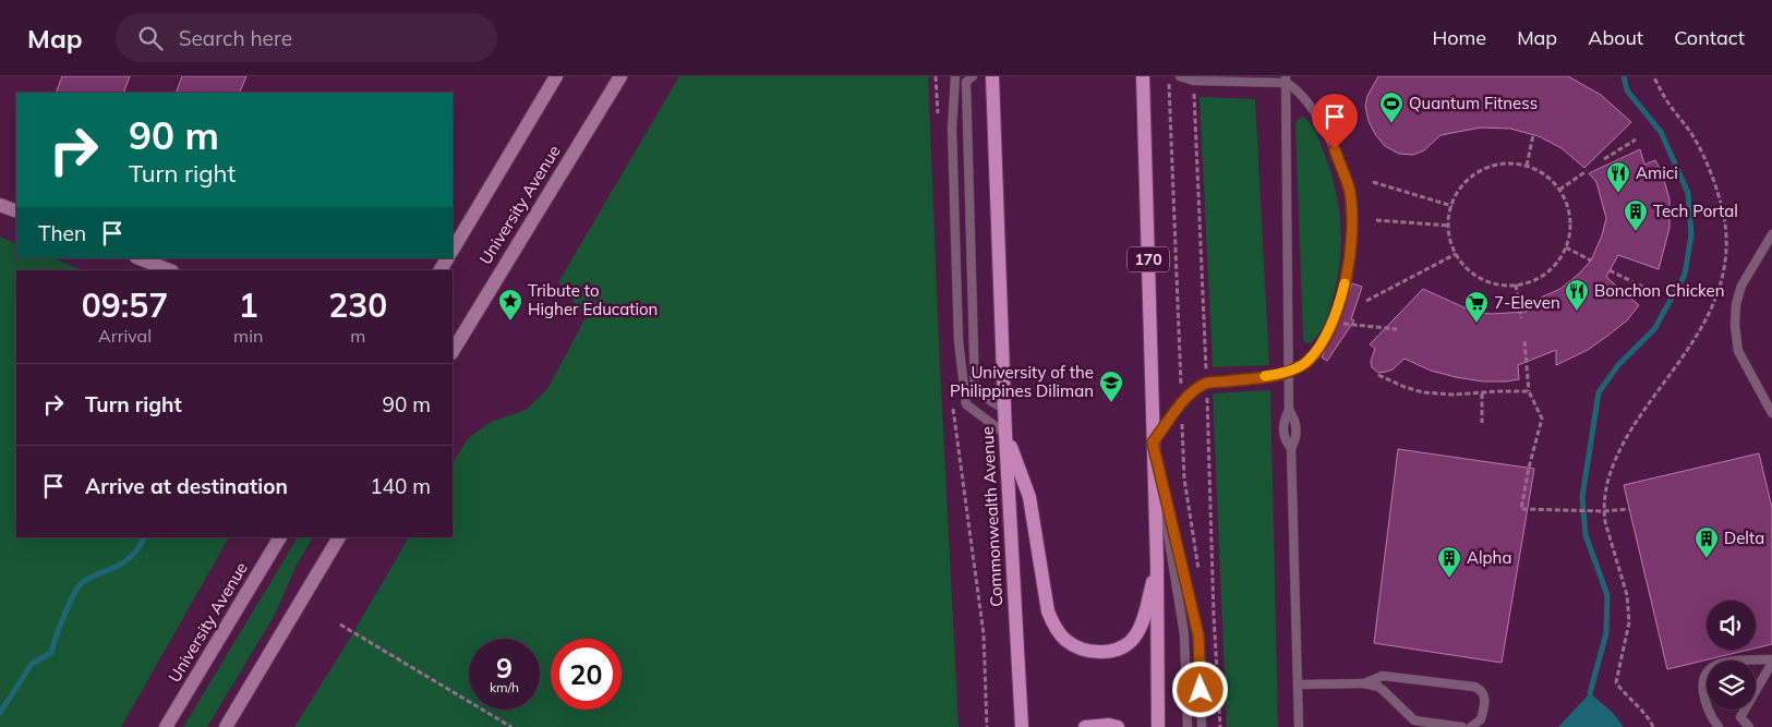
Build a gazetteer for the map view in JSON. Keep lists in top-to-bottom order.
{
  "streets": {
    "main road": ["University Avenue", "170", "Commonwealth Avenue"]
  },
  "places": {
    "sports": ["Quantum Fitness"],
    "restaurant": ["Amici", "Bonchon Chicken"],
    "building": ["Tech Portal", "Delta", "Alpha"],
    "place": ["Tribute to Higher Education"],
    "supermarket": ["7-Eleven"],
    "school or university": ["University of the Philippines Diliman"]
  },
  "page": {
    "header": "Map",
    "search": "Search here",
    "nav": [
      "Home",
      "Map",
      "About",
      "Contact"
    ],
    "turn": ["90 m", "Turn right"],
    "then": "Then",
    "eta": [
      "09:57",
      "Arrival",
      "1",
      "min",
      "230",
      "m"
    ],
    "list": [
      {
        "name": "Turn right",
        "value": "90 m"
      },
      {
        "name": "Arrive at destination",
        "value": "140 m"
      }
    ],
    "speed": "9 km/h",
    "limit": "20"
  }
}
